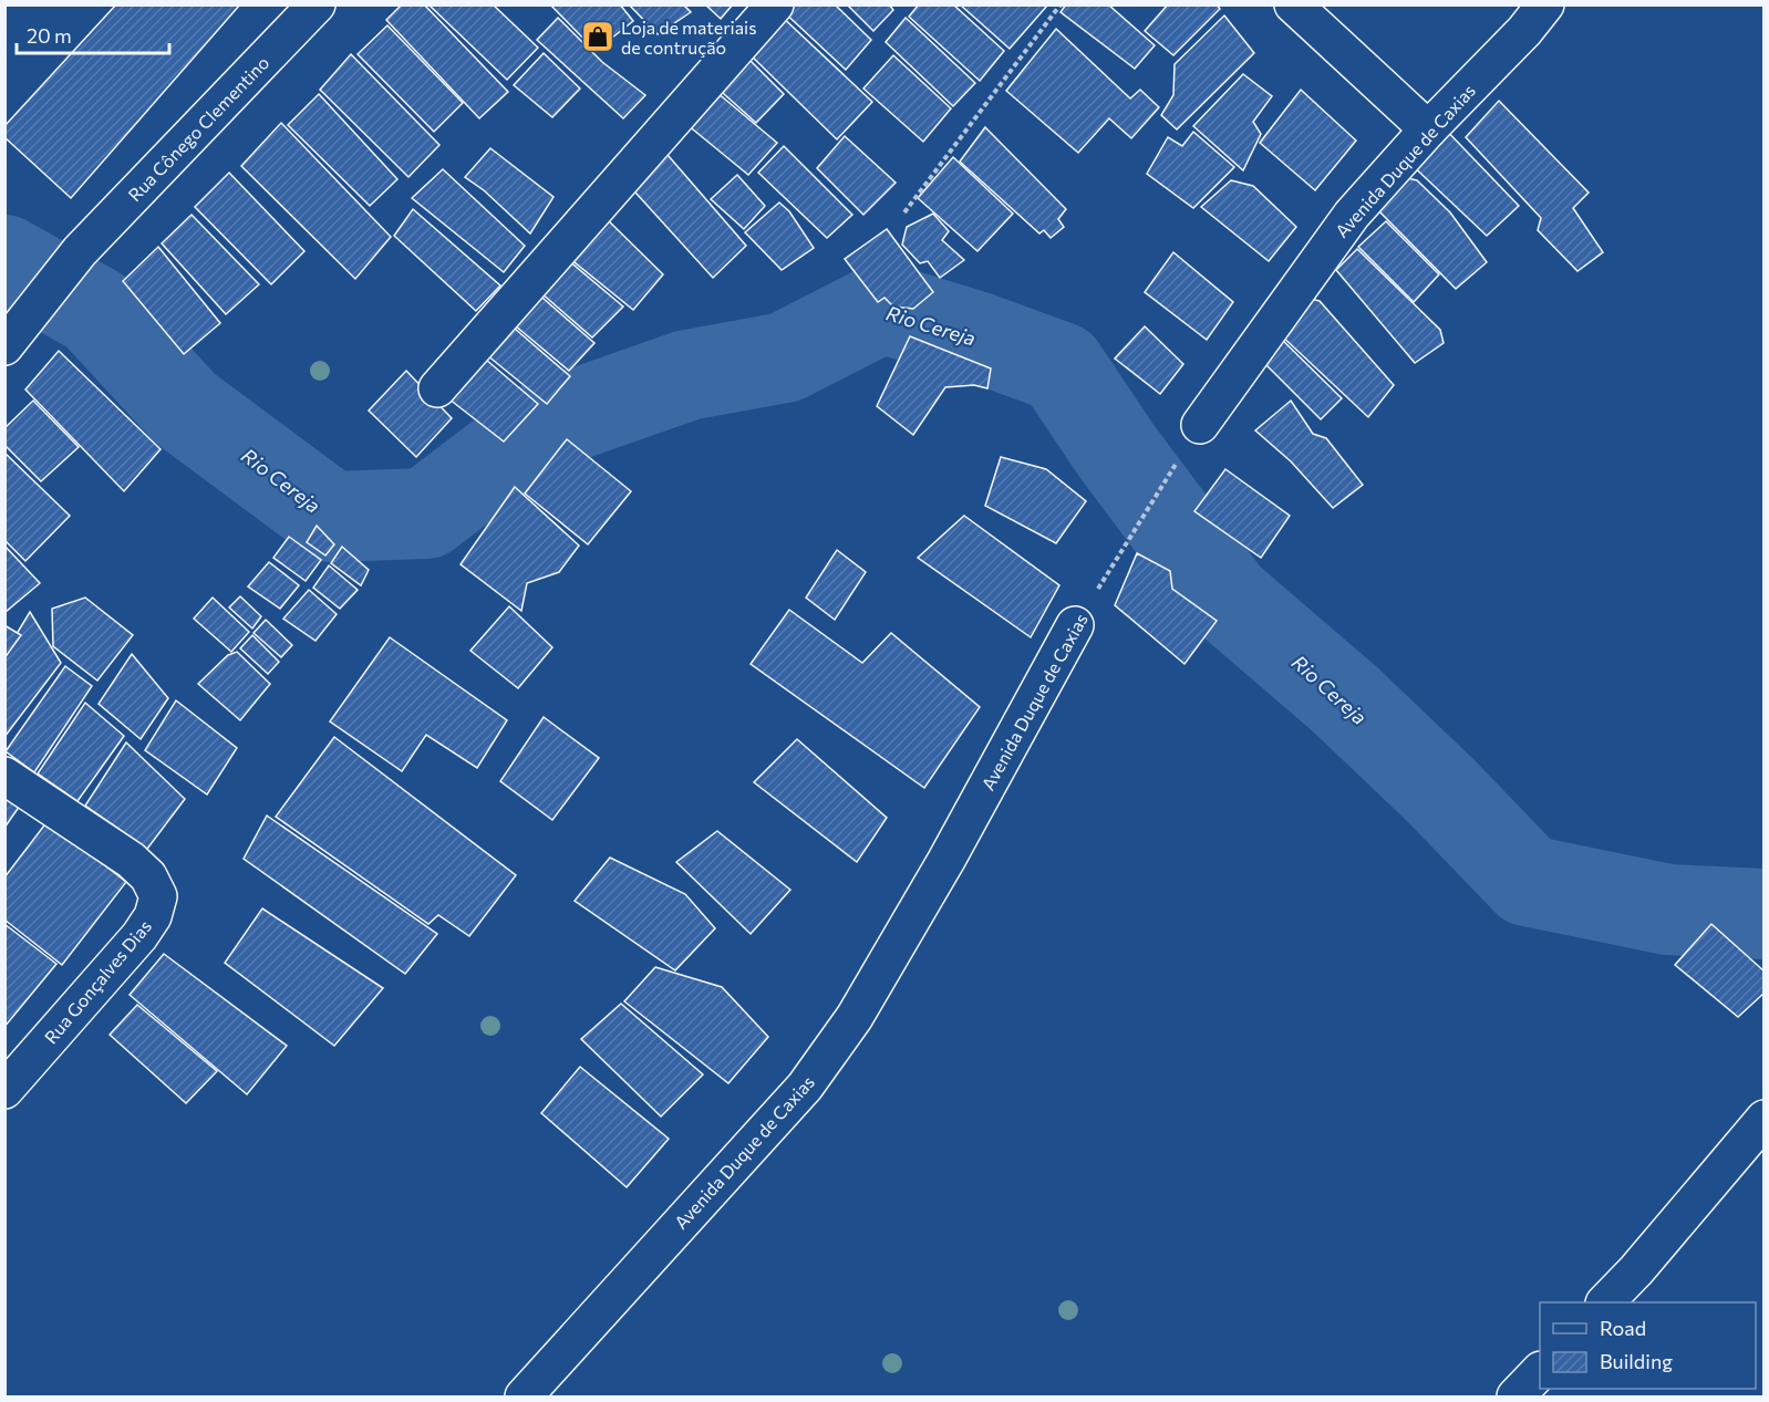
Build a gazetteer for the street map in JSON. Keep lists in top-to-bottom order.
{
  "streets": {
    "street": ["Rua Cônego Clementino", "Avenida Duque de Caxias", "Rua Gonçalves Dias"]
  },
  "water": ["Rio Cereja"],
  "places": {
    "shop": ["Loja de materiais de contrução"]
  },
  "legend": ["Road", "Building"],
  "scale_bar": "20 m"
}
